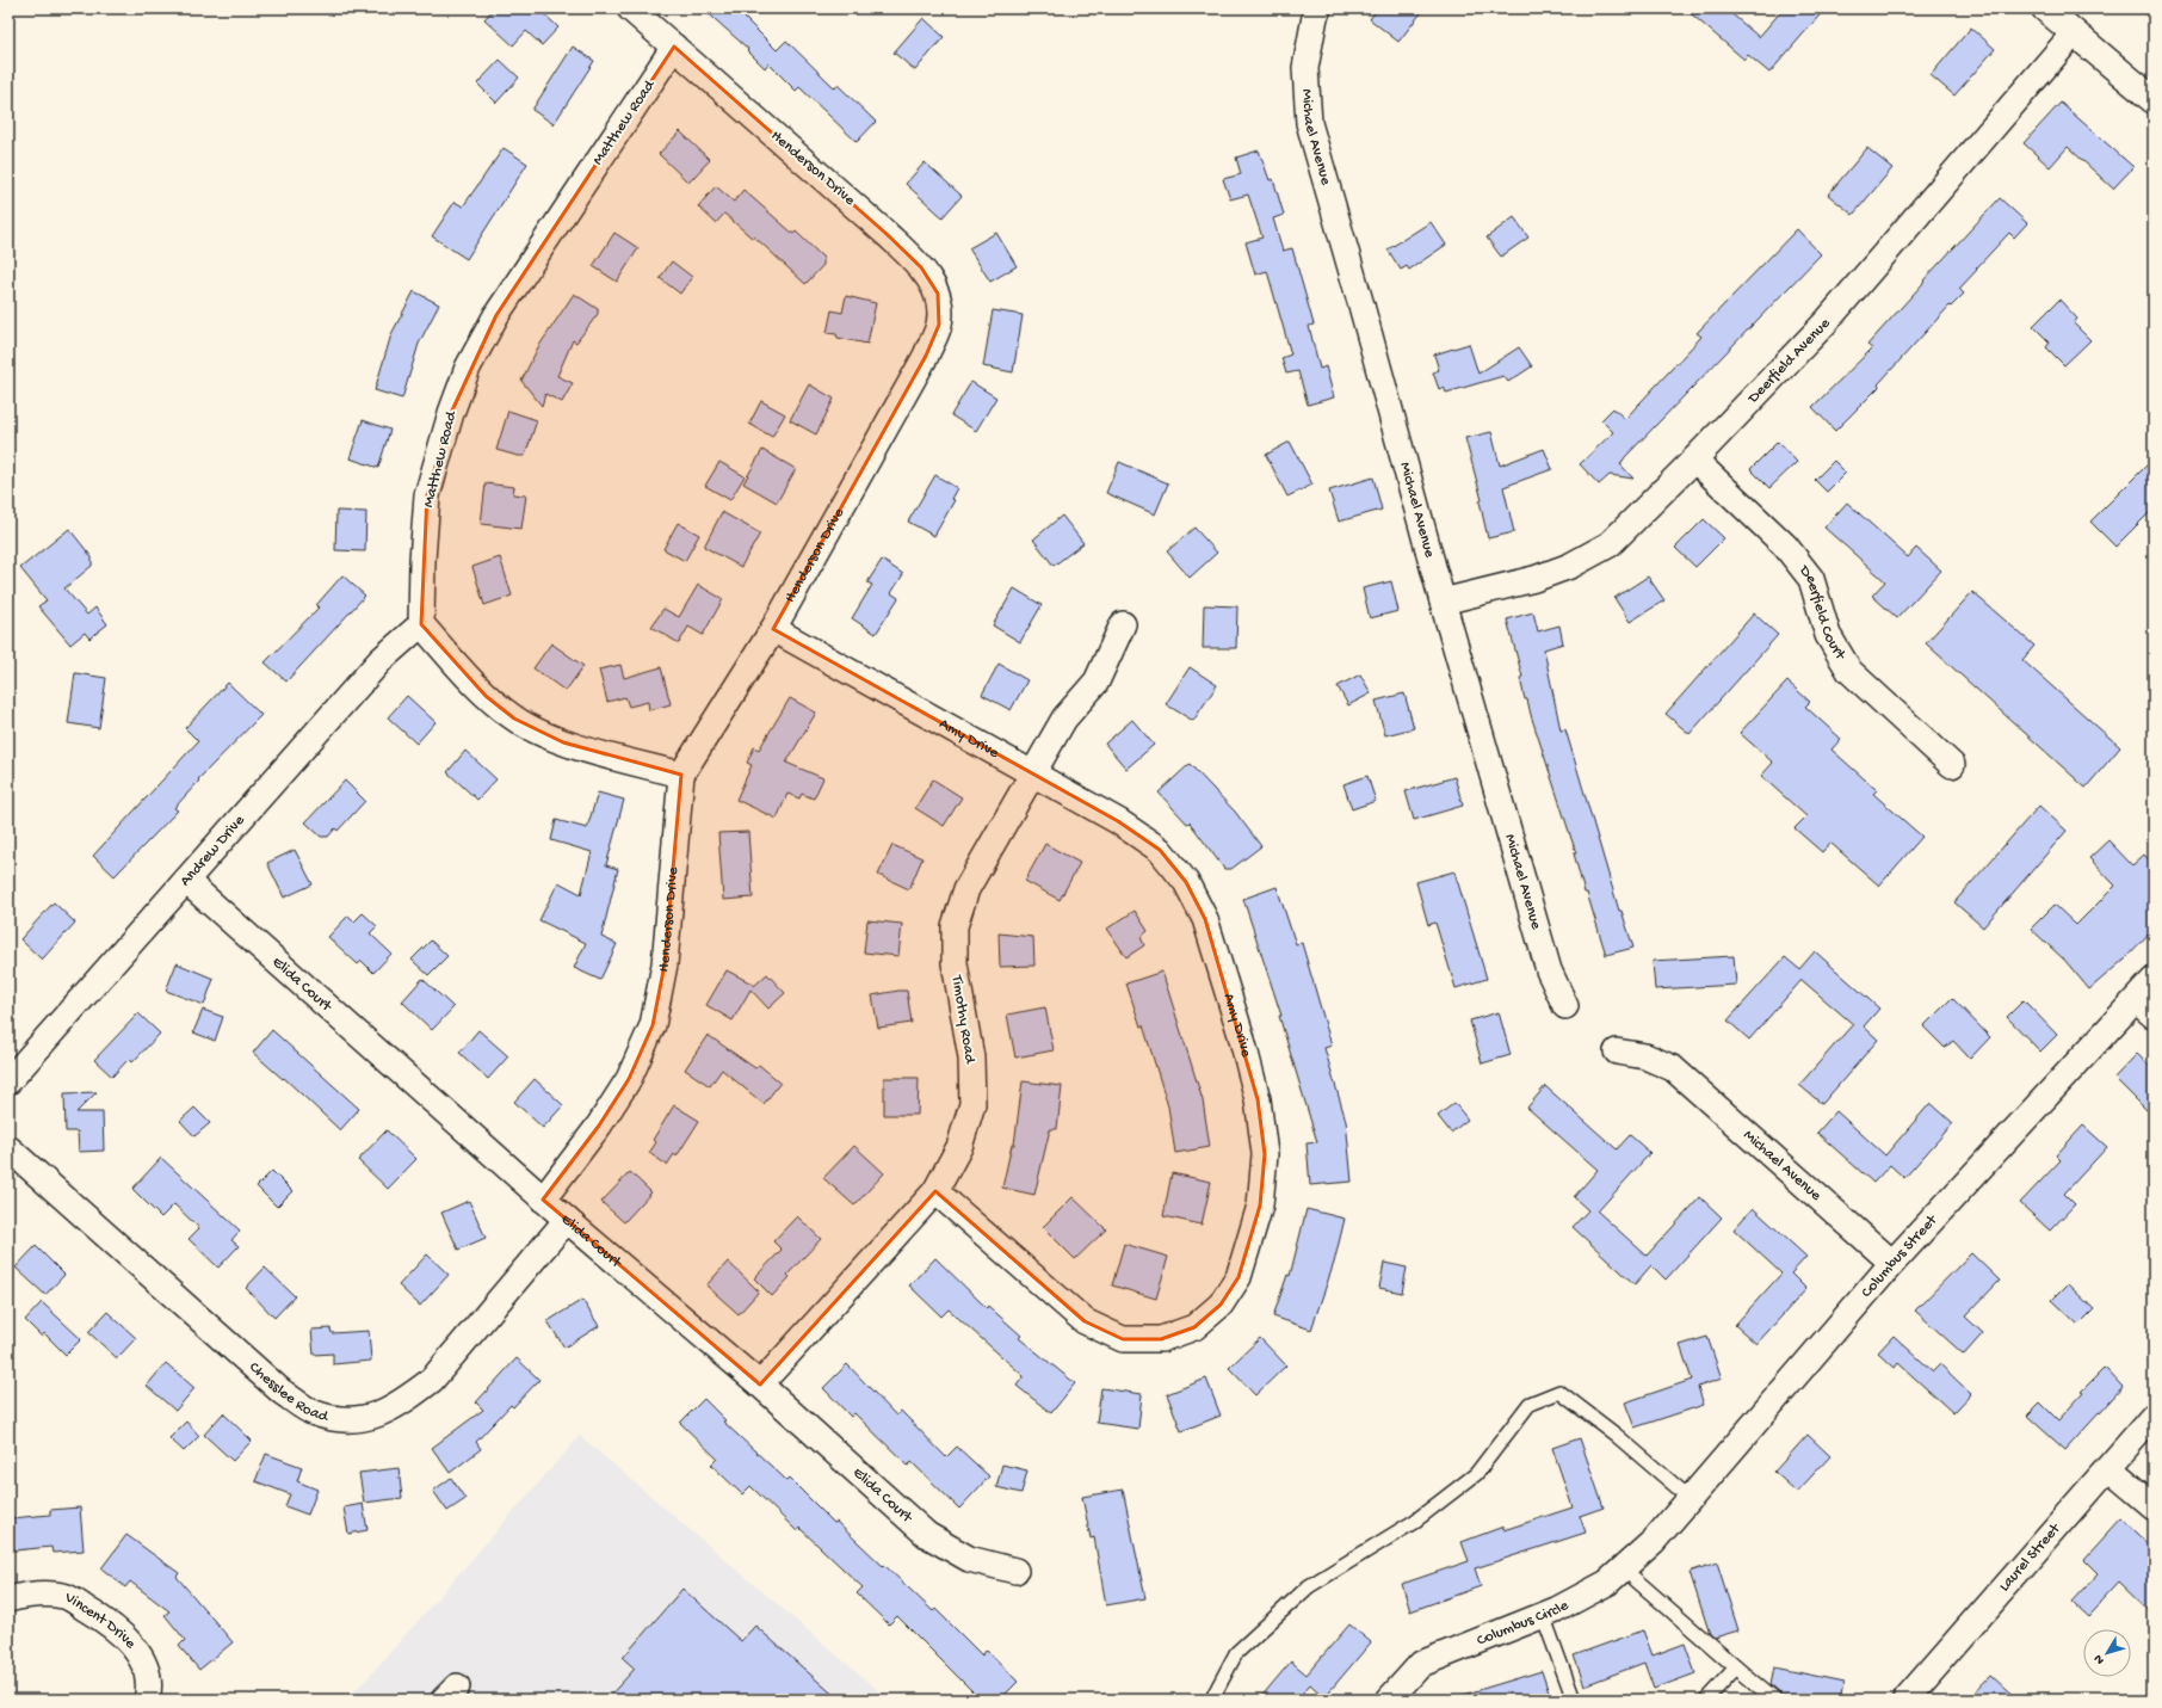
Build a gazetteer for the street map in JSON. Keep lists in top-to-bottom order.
{
  "streets": {
    "street": [
      "Matthew Road",
      "Michael Avenue",
      "Henderson Drive",
      "Deerfield Avenue",
      "Deerfield Court",
      "Amy Drive",
      "Andrew Drive",
      "Elida Court",
      "Timothy Road",
      "Columbus Street",
      "Chesslee Road",
      "Laurel Street",
      "Columbus Circle",
      "Vincent Drive"
    ]
  },
  "crossings": [
    ["Matthew Road", "Henderson Drive"],
    ["Matthew Road", "Andrew Drive"],
    ["Michael Avenue", "Deerfield Avenue"],
    ["Michael Avenue", "Columbus Street"],
    ["Henderson Drive", "Amy Drive"],
    ["Henderson Drive", "Elida Court"],
    ["Deerfield Avenue", "Deerfield Court"],
    ["Amy Drive", "Timothy Road"],
    ["Andrew Drive", "Elida Court"],
    ["Elida Court", "Timothy Road"],
    ["Elida Court", "Chesslee Road"],
    ["Columbus Street", "Columbus Circle"]
  ],
  "north": "bottom left"
}
